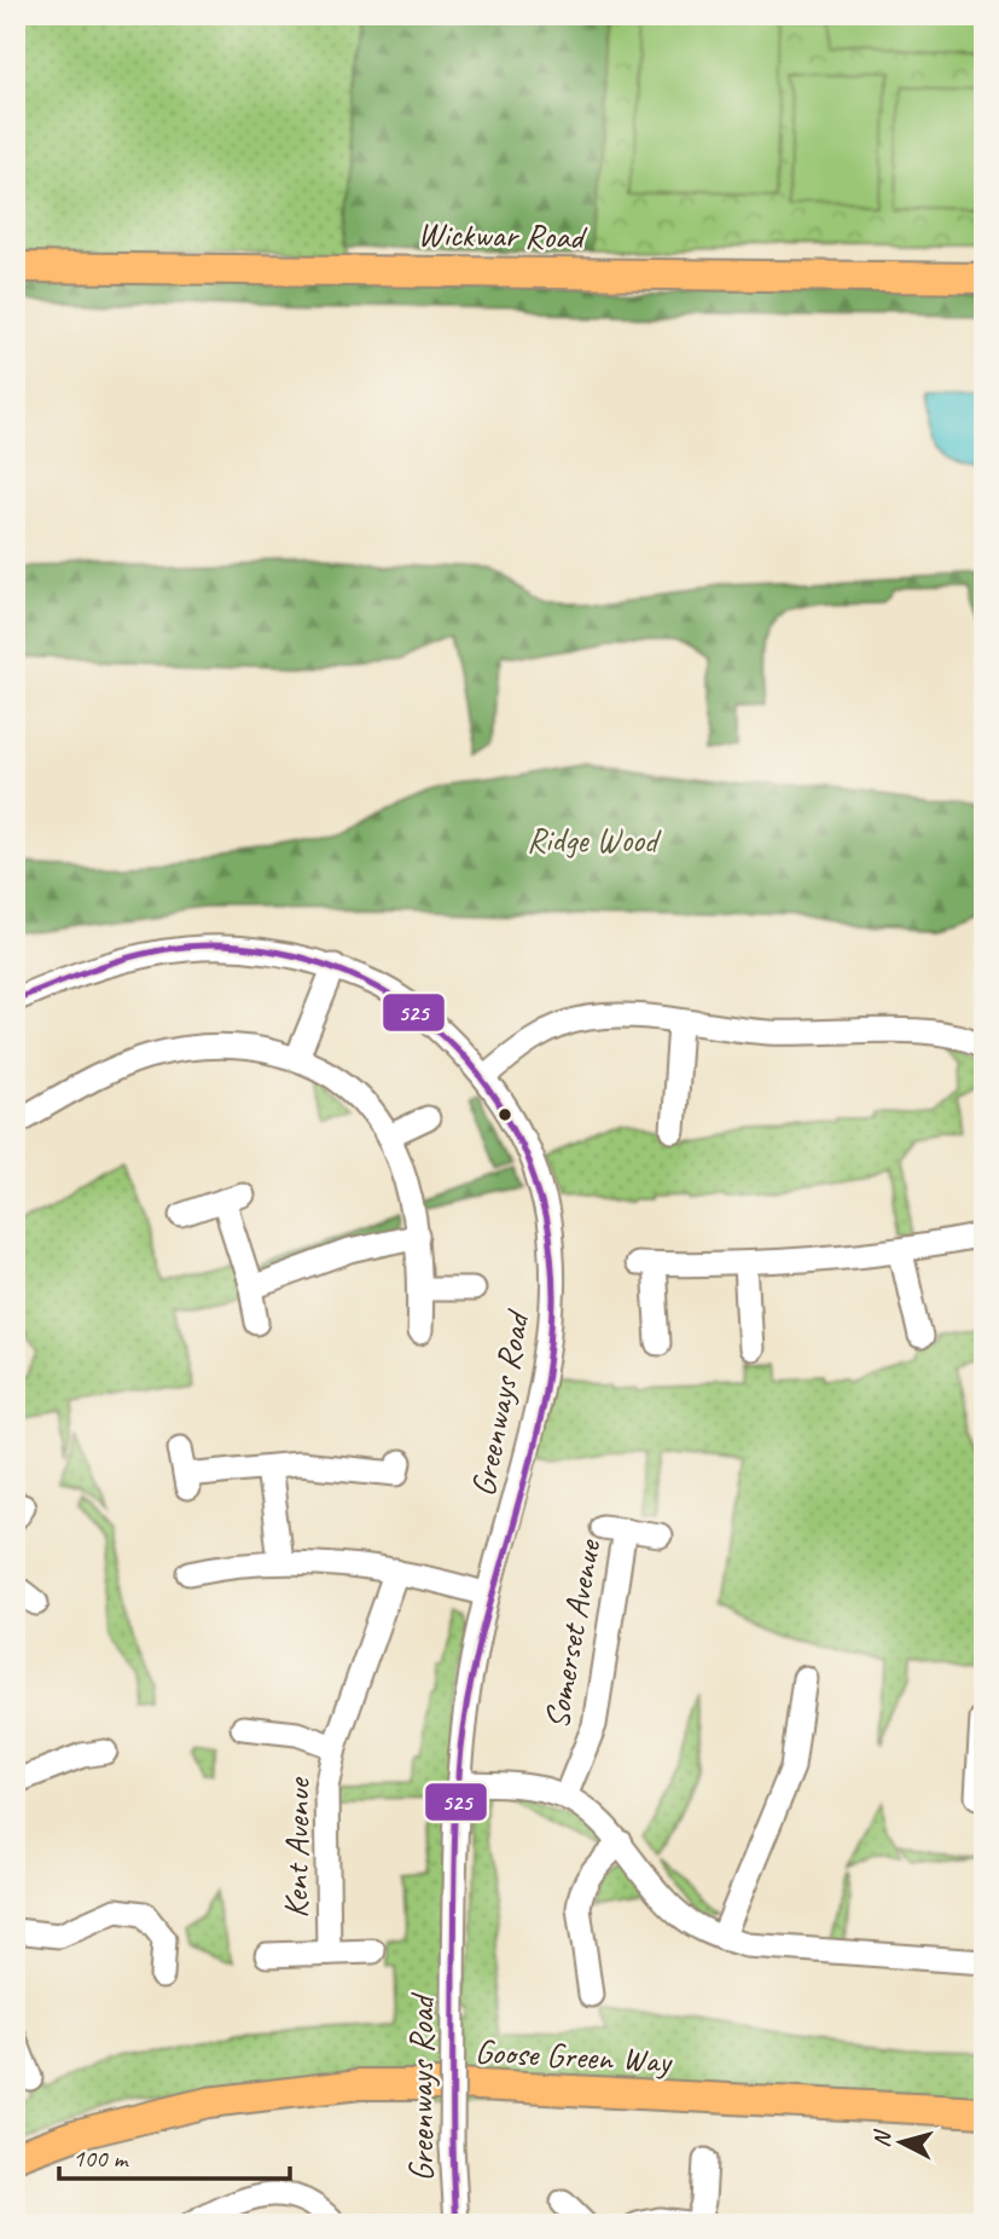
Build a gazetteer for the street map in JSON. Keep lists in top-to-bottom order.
{
  "streets": {
    "main road": ["Wickwar Road", "Goose Green Way"],
    "street": ["Greenways Road", "Somerset Avenue", "Kent Avenue"]
  },
  "parks": ["Ridge Wood"],
  "lines": ["transit line 525"],
  "scale_bar": "100 m",
  "north": "left"
}
